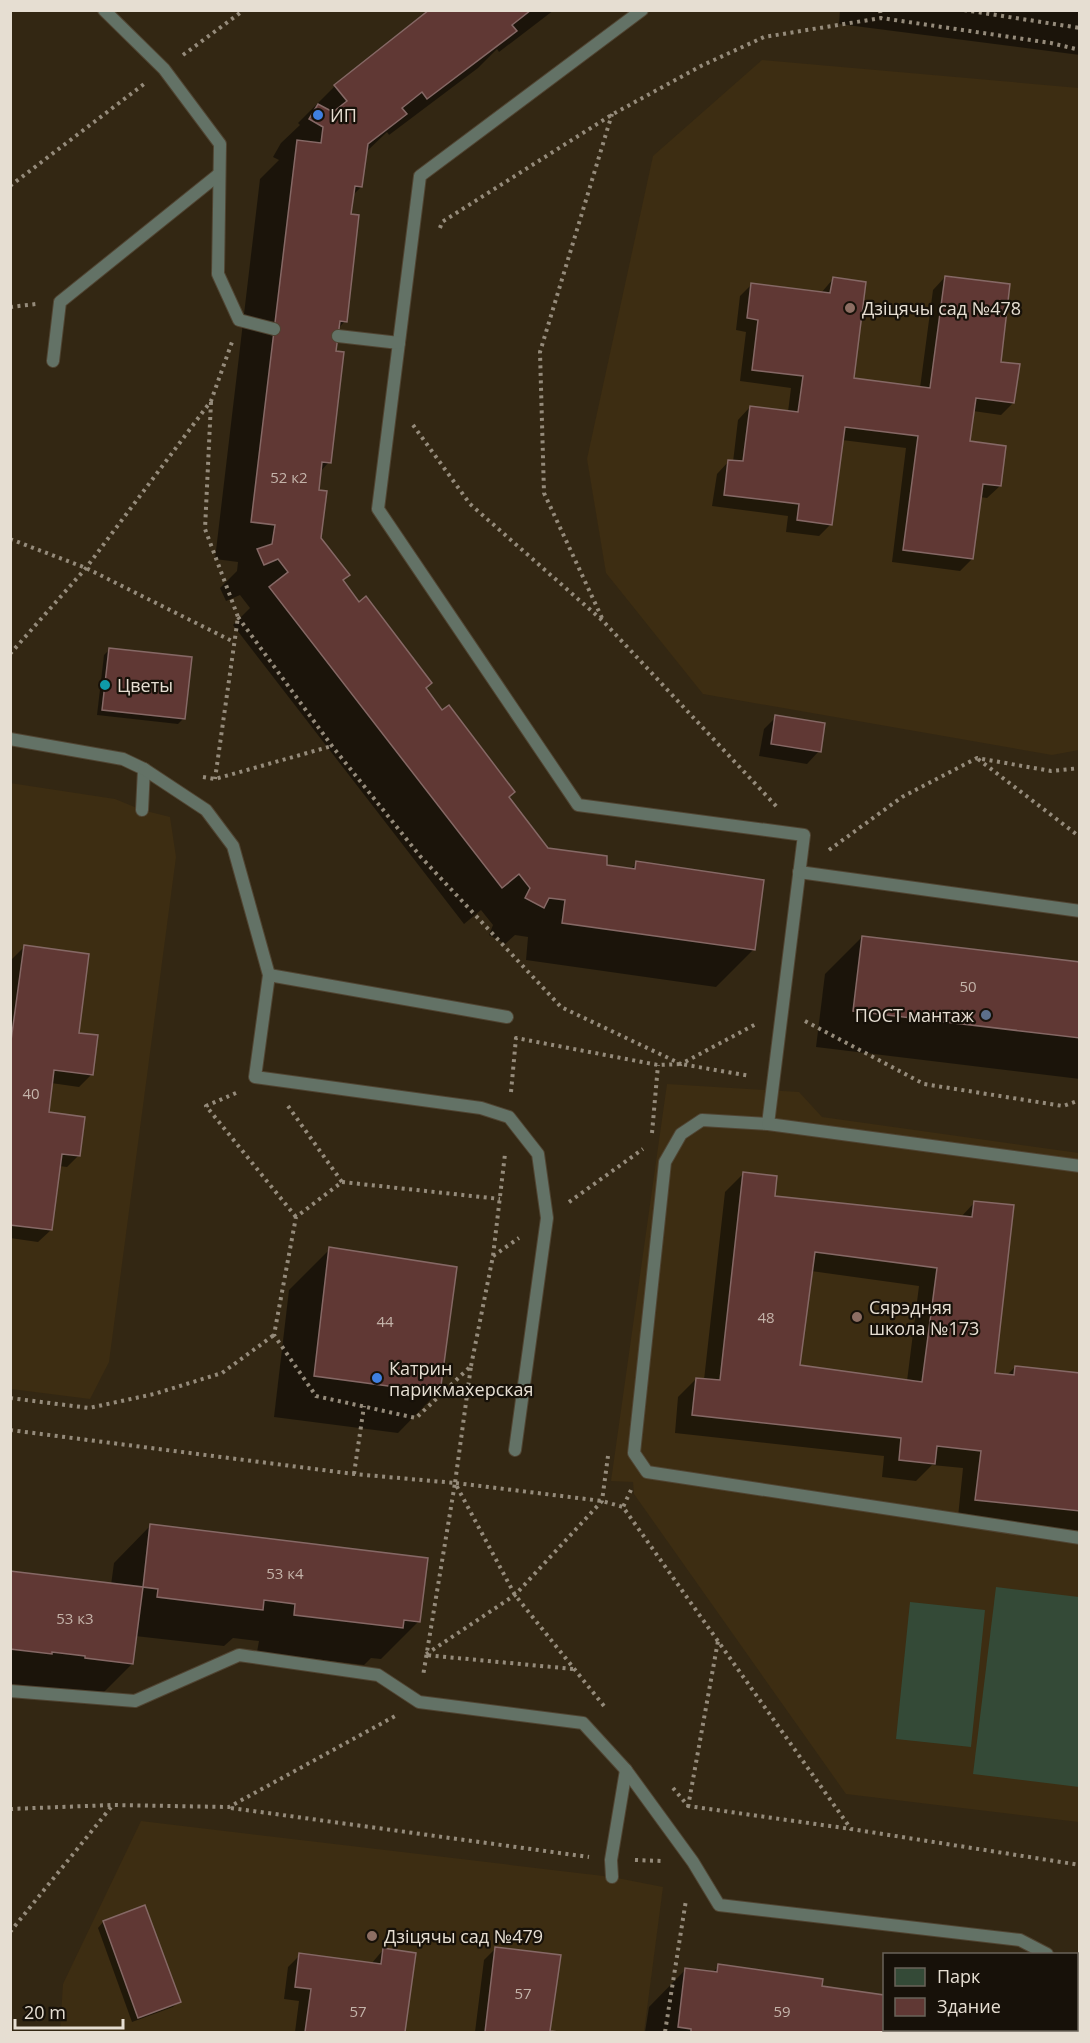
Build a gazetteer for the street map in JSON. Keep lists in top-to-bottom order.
{
  "places": [
    "ИП",
    "Дзіцячы сад №478",
    "Цветы",
    "ПОСТ мантаж",
    "Сярэдняя школа №173",
    "Катрин парикмахерская",
    "Дзіцячы сад №479"
  ],
  "house_numbers": [
    "52 к2",
    "50",
    "40",
    "48",
    "44",
    "53 к4",
    "53 к3",
    "57",
    "57",
    "59"
  ],
  "legend": ["Парк", "Здание"],
  "scale_bar": "20 m"
}
